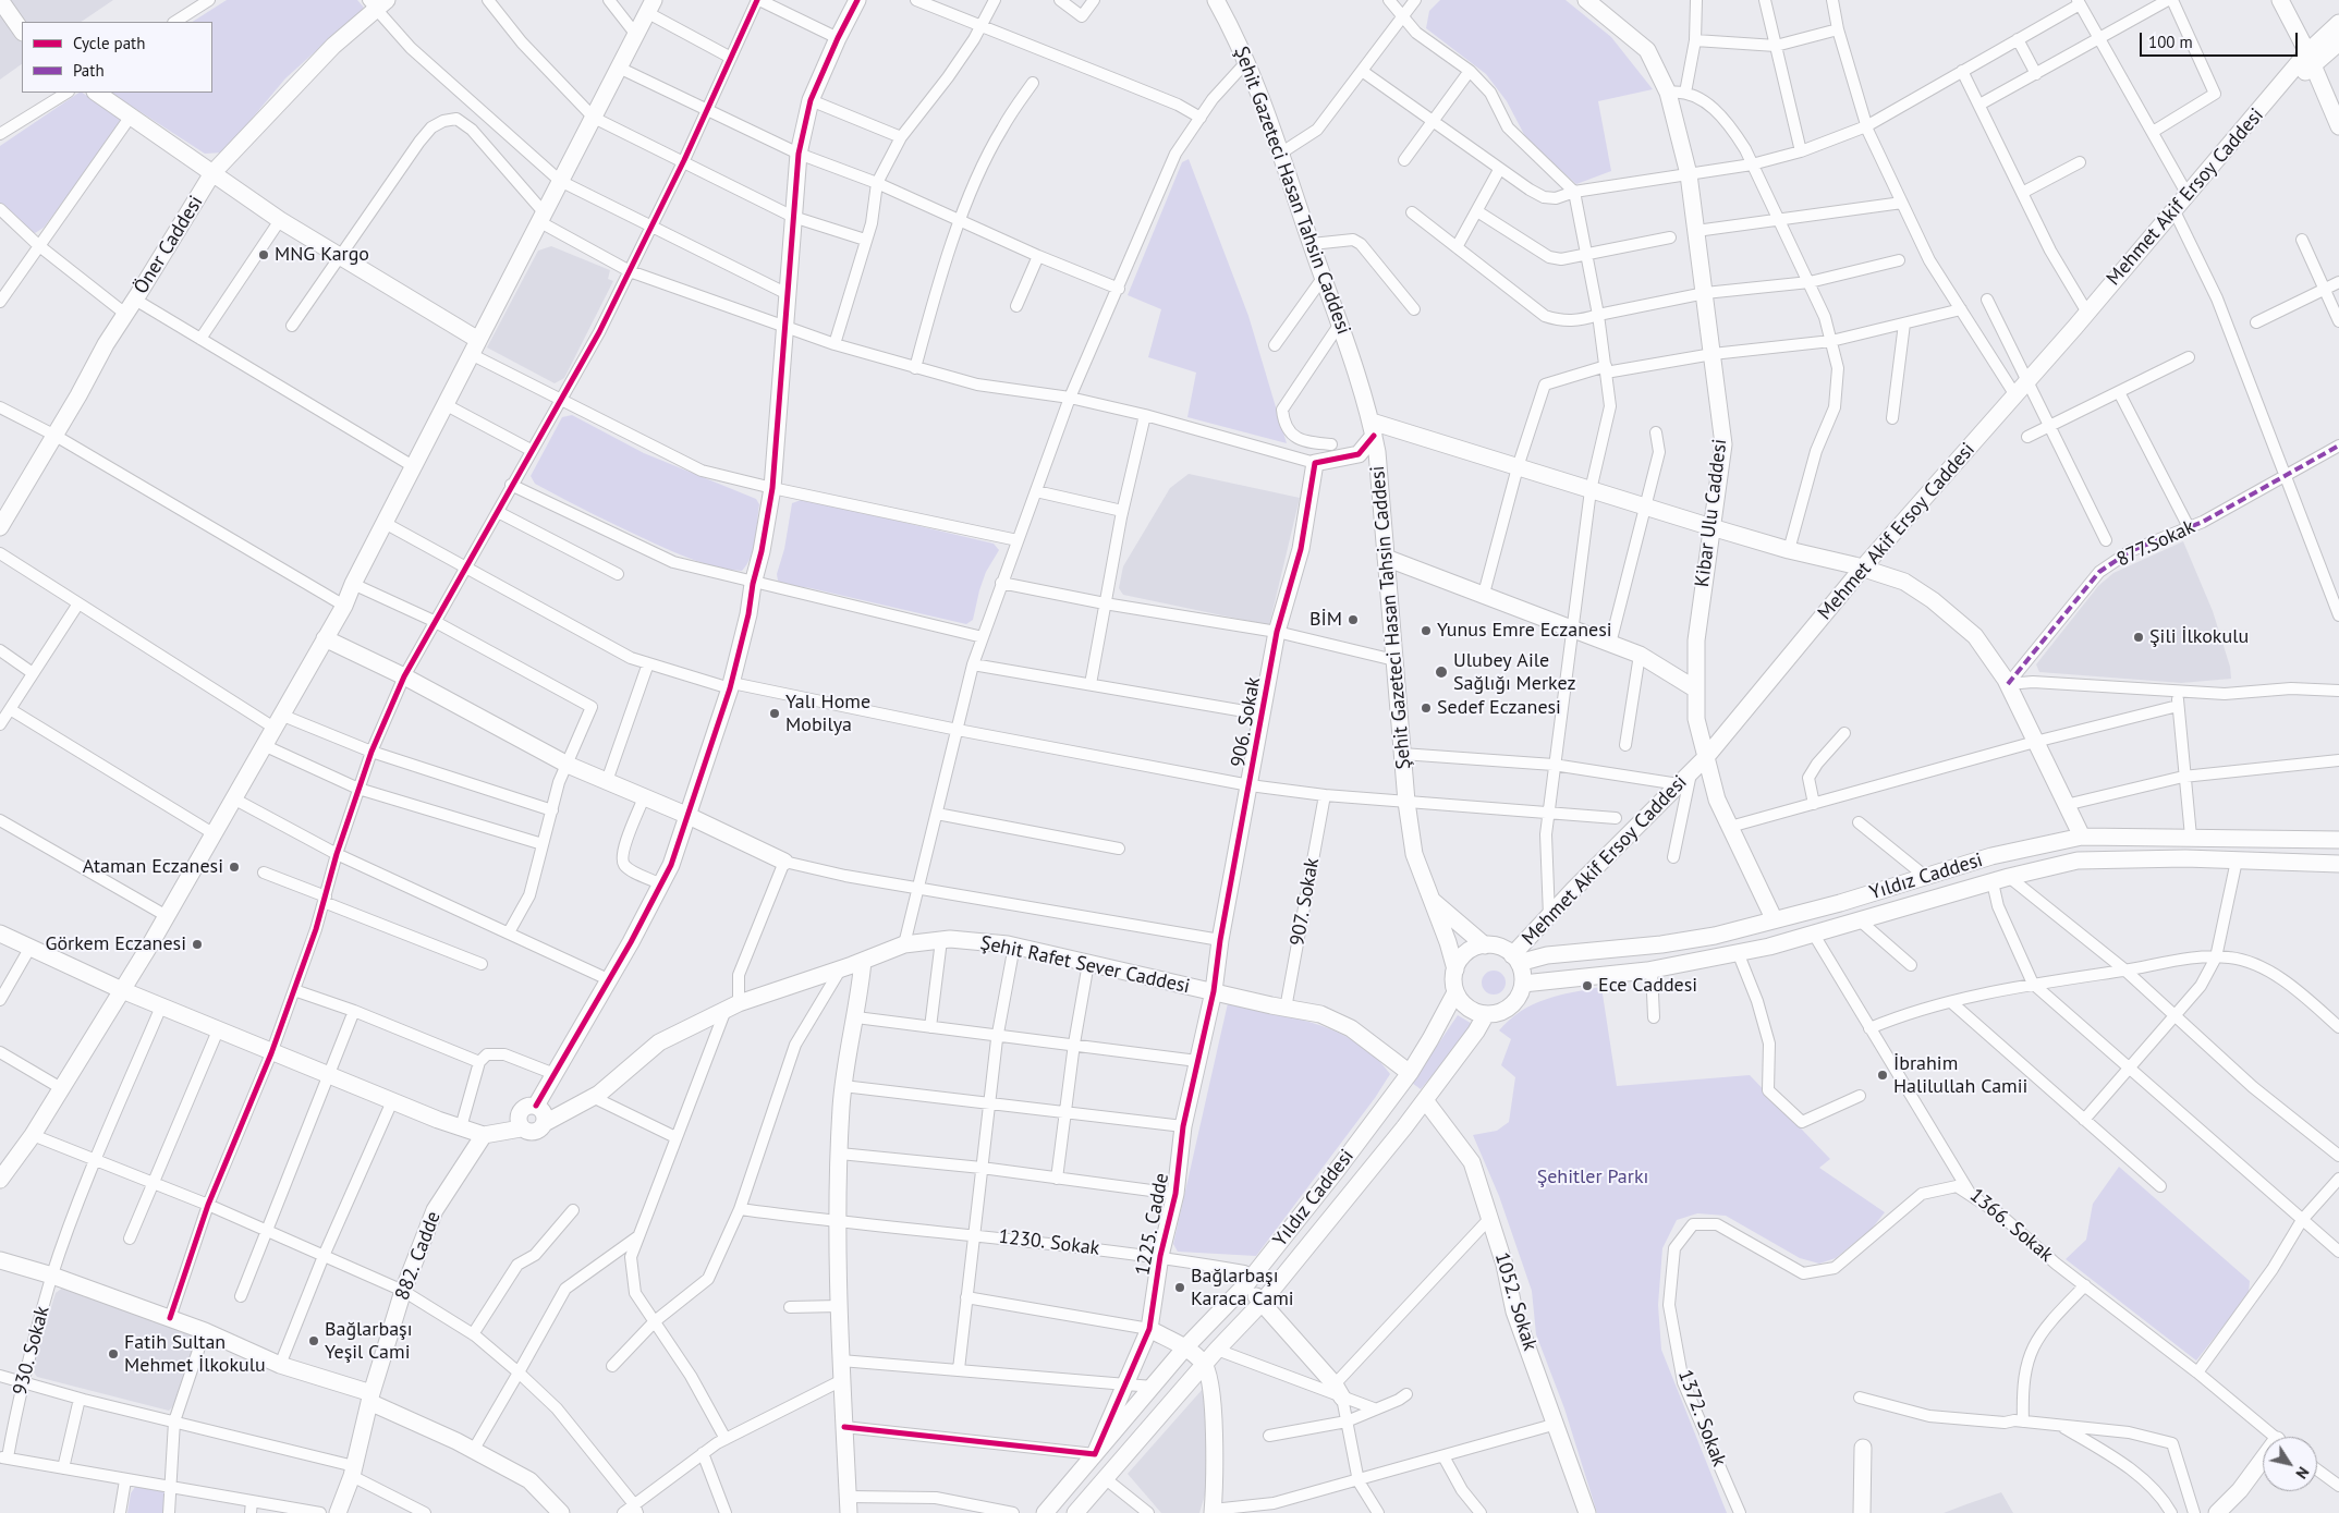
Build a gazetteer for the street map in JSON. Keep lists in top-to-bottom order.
{
  "streets": {
    "street": [
      "Şehit Gazeteci Hasan Tahsin Caddesi",
      "Mehmet Akif Ersoy Caddesi",
      "Öner Caddesi",
      "Kibar Ulu Caddesi",
      "877.Sokak",
      "906. Sokak",
      "Yıldız Caddesi",
      "907. Sokak",
      "Şehit Rafet Sever Caddesi",
      "1225. Cadde",
      "1366. Sokak",
      "1230. Sokak",
      "882. Cadde",
      "1052. Sokak",
      "930. Sokak",
      "1372. Sokak"
    ]
  },
  "crossings": [
    ["Şehit Gazeteci Hasan Tahsin Caddesi", "Mehmet Akif Ersoy Caddesi"],
    ["Şehit Gazeteci Hasan Tahsin Caddesi", "Yıldız Caddesi"],
    ["Mehmet Akif Ersoy Caddesi", "Kibar Ulu Caddesi"],
    ["Mehmet Akif Ersoy Caddesi", "Yıldız Caddesi"],
    ["Kibar Ulu Caddesi", "Yıldız Caddesi"],
    ["906. Sokak", "Şehit Rafet Sever Caddesi"],
    ["906. Sokak", "1225. Cadde"],
    ["Yıldız Caddesi", "Şehit Rafet Sever Caddesi"],
    ["Yıldız Caddesi", "1225. Cadde"],
    ["Yıldız Caddesi", "1366. Sokak"],
    ["Yıldız Caddesi", "1230. Sokak"],
    ["Yıldız Caddesi", "1052. Sokak"],
    ["907. Sokak", "Şehit Rafet Sever Caddesi"],
    ["Şehit Rafet Sever Caddesi", "1225. Cadde"],
    ["1225. Cadde", "1230. Sokak"],
    ["1366. Sokak", "1372. Sokak"]
  ],
  "parks": ["Şehitler Parkı"],
  "places": [
    "MNG Kargo",
    "BİM",
    "Yunus Emre Eczanesi",
    "Şili İlkokulu",
    "Ulubey Aile Sağlığı Merkez",
    "Sedef Eczanesi",
    "Yalı Home Mobilya",
    "Ataman Eczanesi",
    "Görkem Eczanesi",
    "Ece Caddesi",
    "İbrahim Halilullah Camii",
    "Bağlarbaşı Karaca Cami",
    "Bağlarbaşı Yeşil Cami",
    "Fatih Sultan Mehmet İlkokulu"
  ],
  "legend": ["Cycle path", "Path"],
  "scale_bar": "100 m",
  "north": "bottom right"
}
